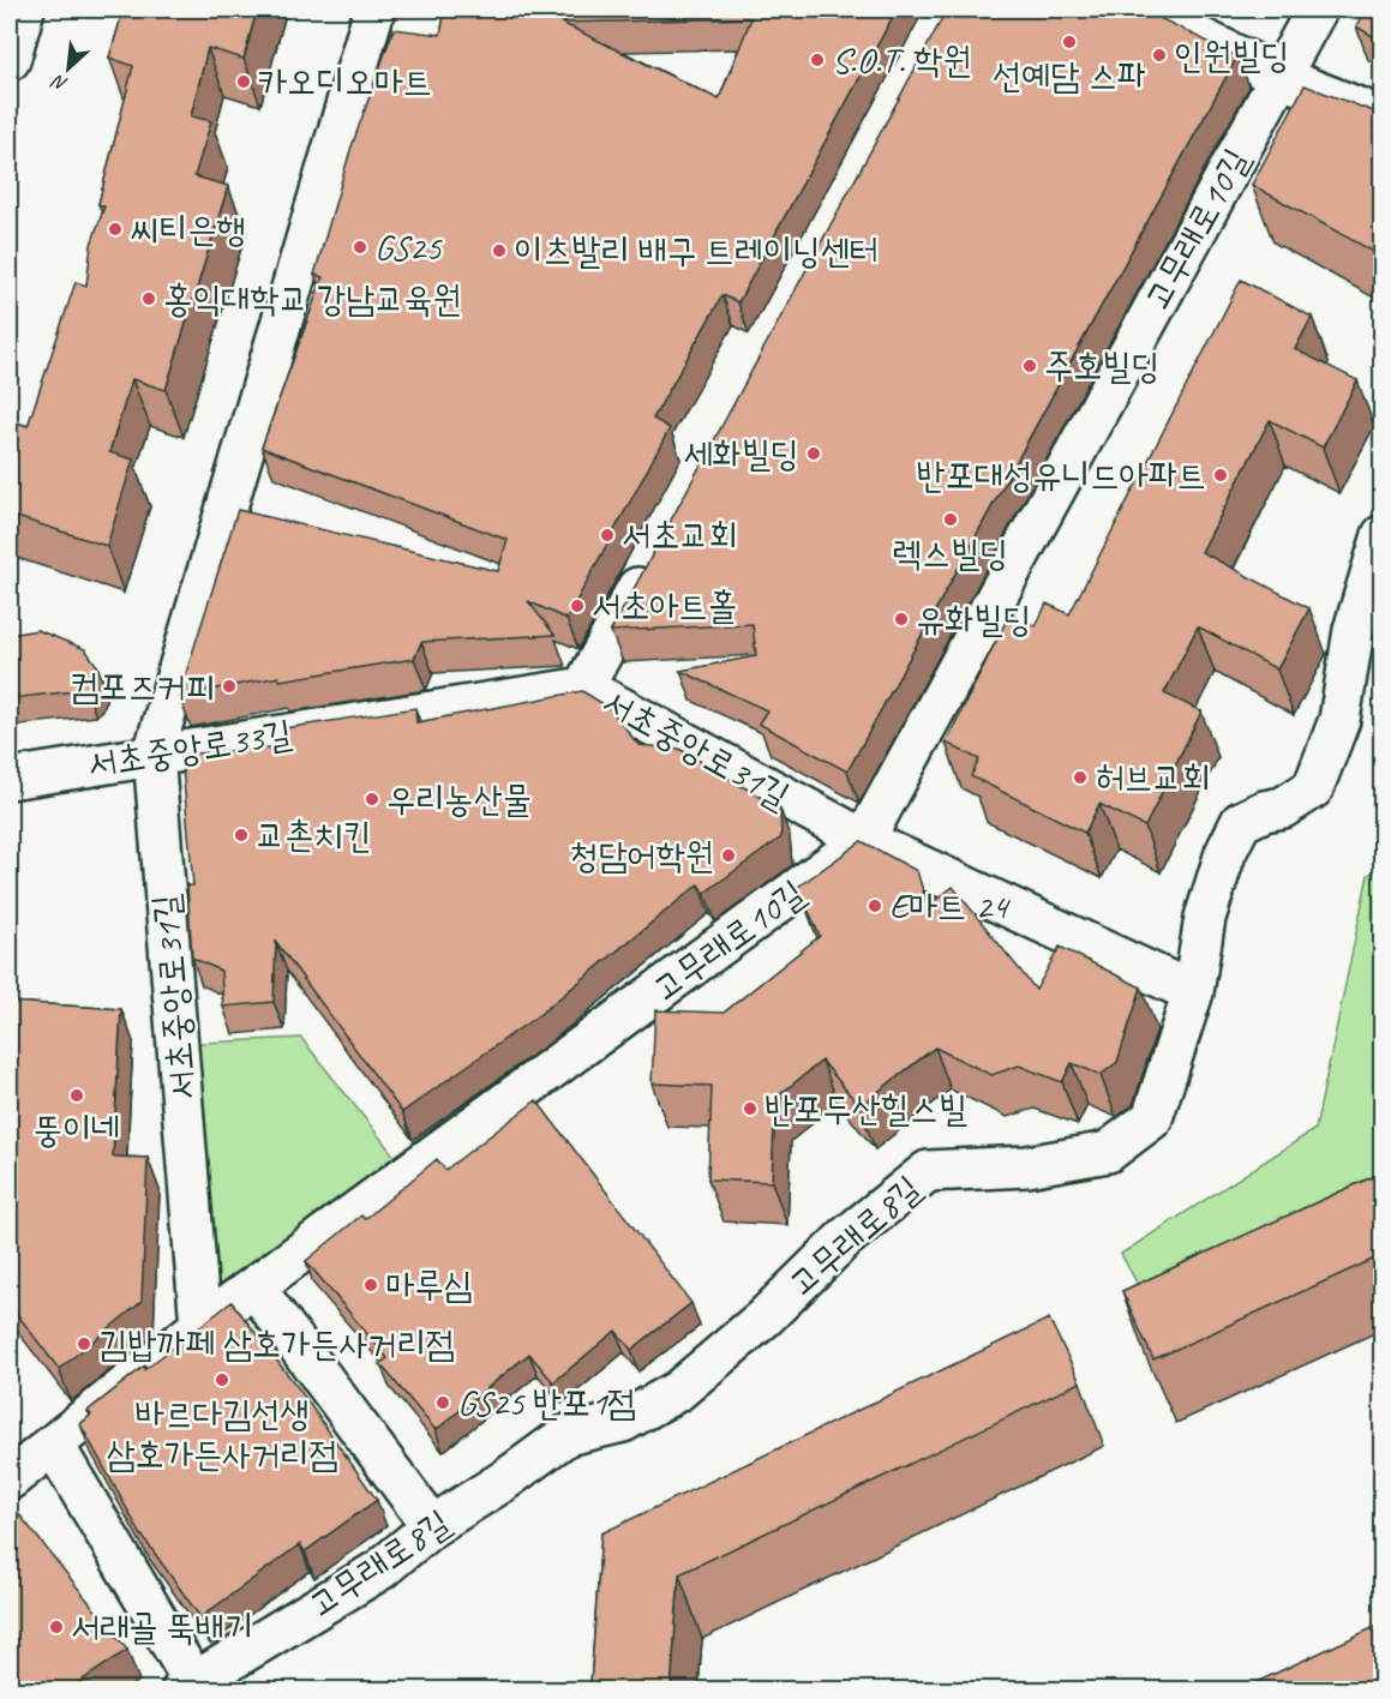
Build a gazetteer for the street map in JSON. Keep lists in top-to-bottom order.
{
  "streets": {
    "street": [
      "고무래로10길",
      "서초중앙로33길",
      "서초중앙로31길",
      "고무래로8길"
    ]
  },
  "crossings": [
    ["고무래로10길", "서초중앙로31길"],
    ["서초중앙로33길", "서초중앙로31길"],
    ["서초중앙로31길", "고무래로8길"]
  ],
  "places": [
    "선예담 스파",
    "인원빌딩",
    "S.O.T. 학원",
    "카오디오마트",
    "씨티은행",
    "GS25",
    "이츠발리 배구 트레이닝센터",
    "홍익대학교 강남교육원",
    "주호빌딩",
    "세화빌딩",
    "반포대성유니드아파트",
    "렉스빌딩",
    "서초교회",
    "서초아트홀",
    "유화빌딩",
    "컴포즈커피",
    "허브교회",
    "우리농산물",
    "교촌치킨",
    "청담어학원",
    "E마트 24",
    "뚱이네",
    "반포두산힐스빌",
    "마루심",
    "김밥까페 삼호가든사거리점",
    "바르다김선생 삼호가든사거리점",
    "GS25 반포1점",
    "서래골 뚝배기"
  ],
  "north": "bottom left"
}
